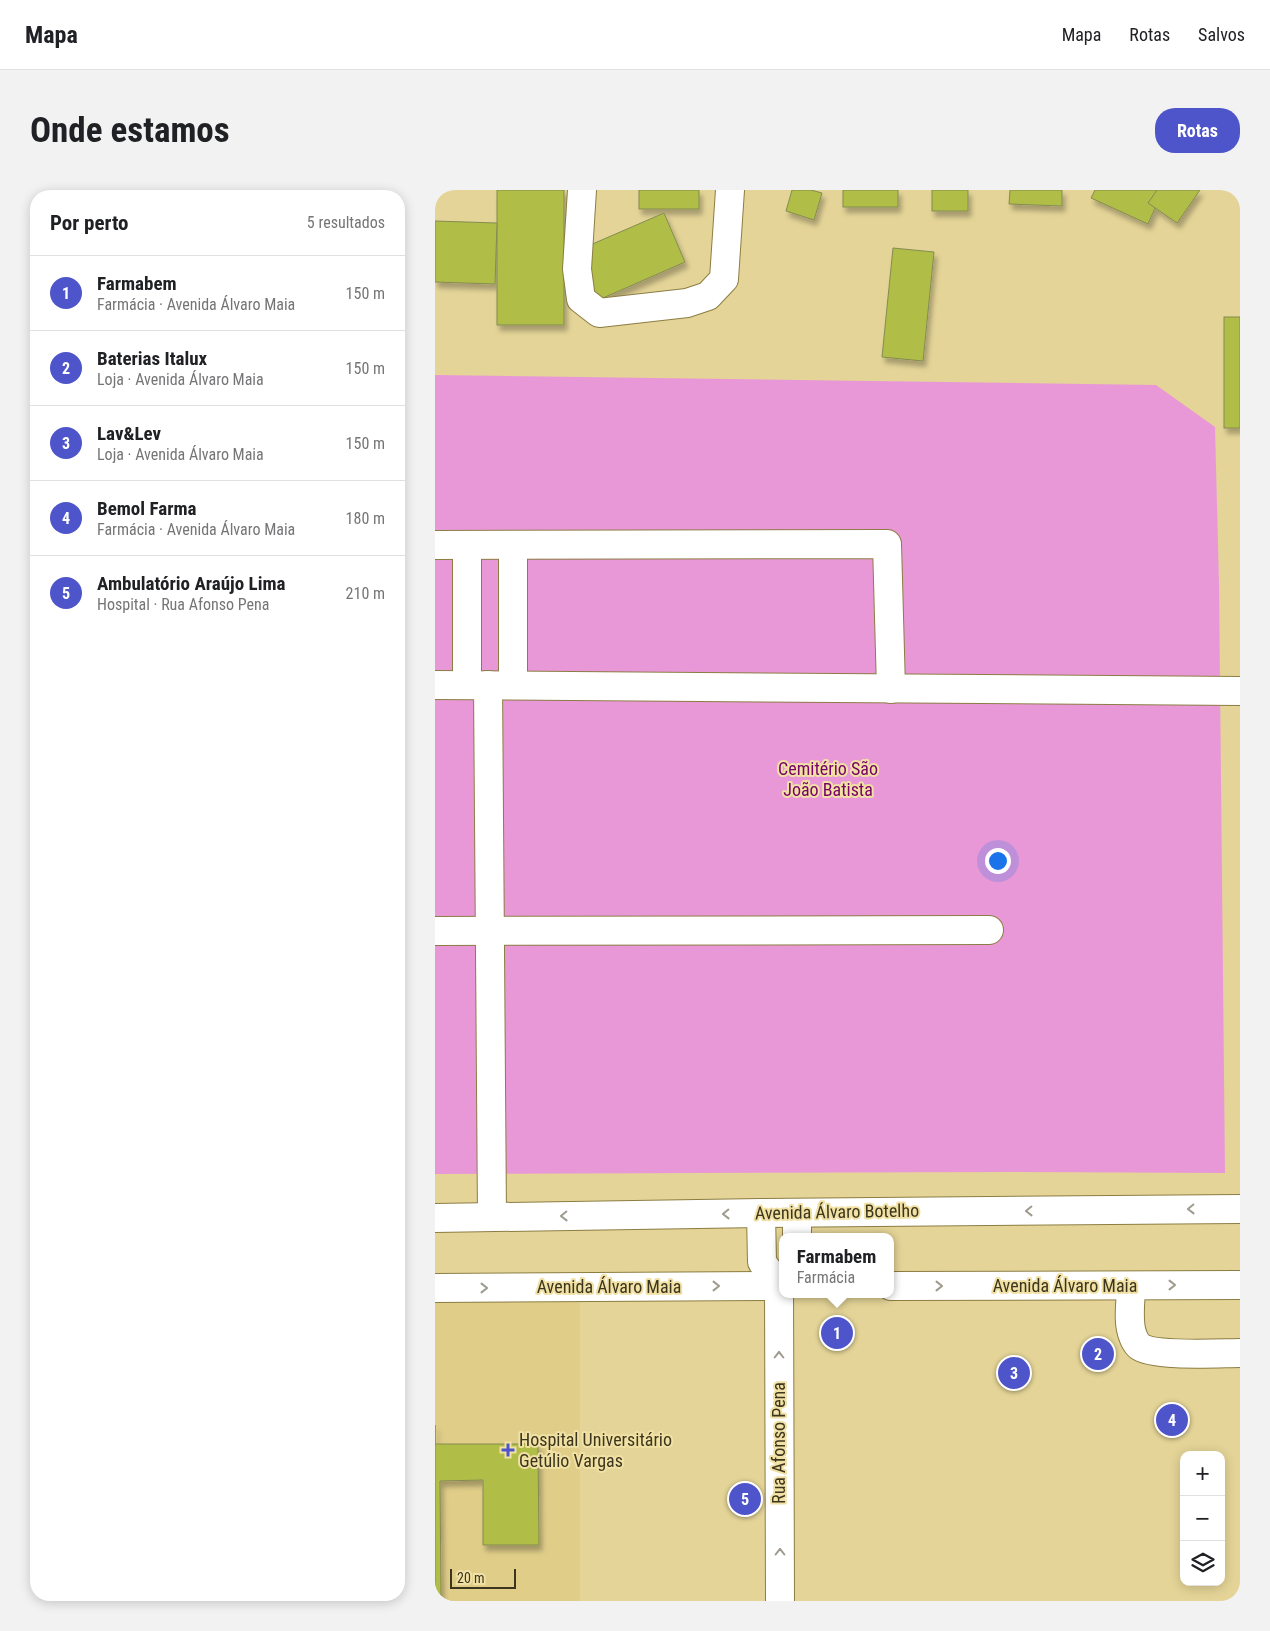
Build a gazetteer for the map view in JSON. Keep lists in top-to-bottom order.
{
  "streets": {
    "main road": ["Avenida Álvaro Botelho", "Avenida Álvaro Maia", "Rua Afonso Pena"]
  },
  "one_way": ["Avenida Álvaro Botelho", "Avenida Álvaro Maia", "Rua Afonso Pena"],
  "parks": ["Cemitério São João Batista"],
  "places": {
    "health": ["Hospital Universitário Getúlio Vargas"]
  },
  "scale_bar": "20 m",
  "page": {
    "header": "Mapa",
    "nav": ["Mapa", "Rotas", "Salvos"],
    "buttons": "Rotas",
    "title": "Onde estamos",
    "heading": ["Por perto", "5 resultados"],
    "list": [
      {
        "mark": "1",
        "name": "Farmabem",
        "note": "Farmácia · Avenida Álvaro Maia",
        "value": "150 m"
      },
      {
        "mark": "2",
        "name": "Baterias Italux",
        "note": "Loja · Avenida Álvaro Maia",
        "value": "150 m"
      },
      {
        "mark": "3",
        "name": "Lav&Lev",
        "note": "Loja · Avenida Álvaro Maia",
        "value": "150 m"
      },
      {
        "mark": "4",
        "name": "Bemol Farma",
        "note": "Farmácia · Avenida Álvaro Maia",
        "value": "180 m"
      },
      {
        "mark": "5",
        "name": "Ambulatório Araújo Lima",
        "note": "Hospital · Rua Afonso Pena",
        "value": "210 m"
      }
    ],
    "popup": ["Farmabem", "Farmácia"],
    "pins": [
      "1",
      "2",
      "3",
      "4",
      "5"
    ],
    "map_buttons": ["+", "−"],
    "scale": "20 m"
  }
}
